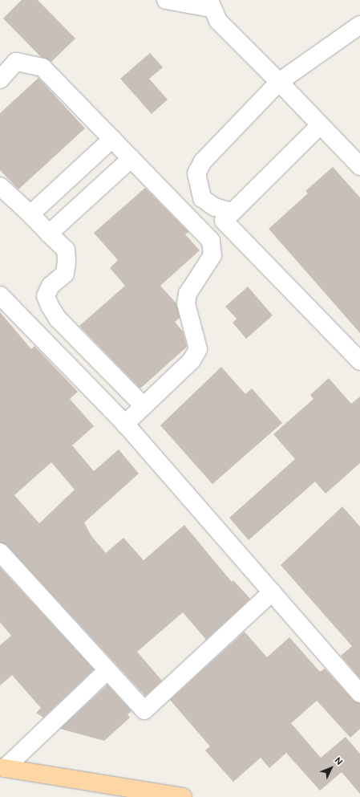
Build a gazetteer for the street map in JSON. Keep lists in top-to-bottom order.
{
  "north": "top right"
}
